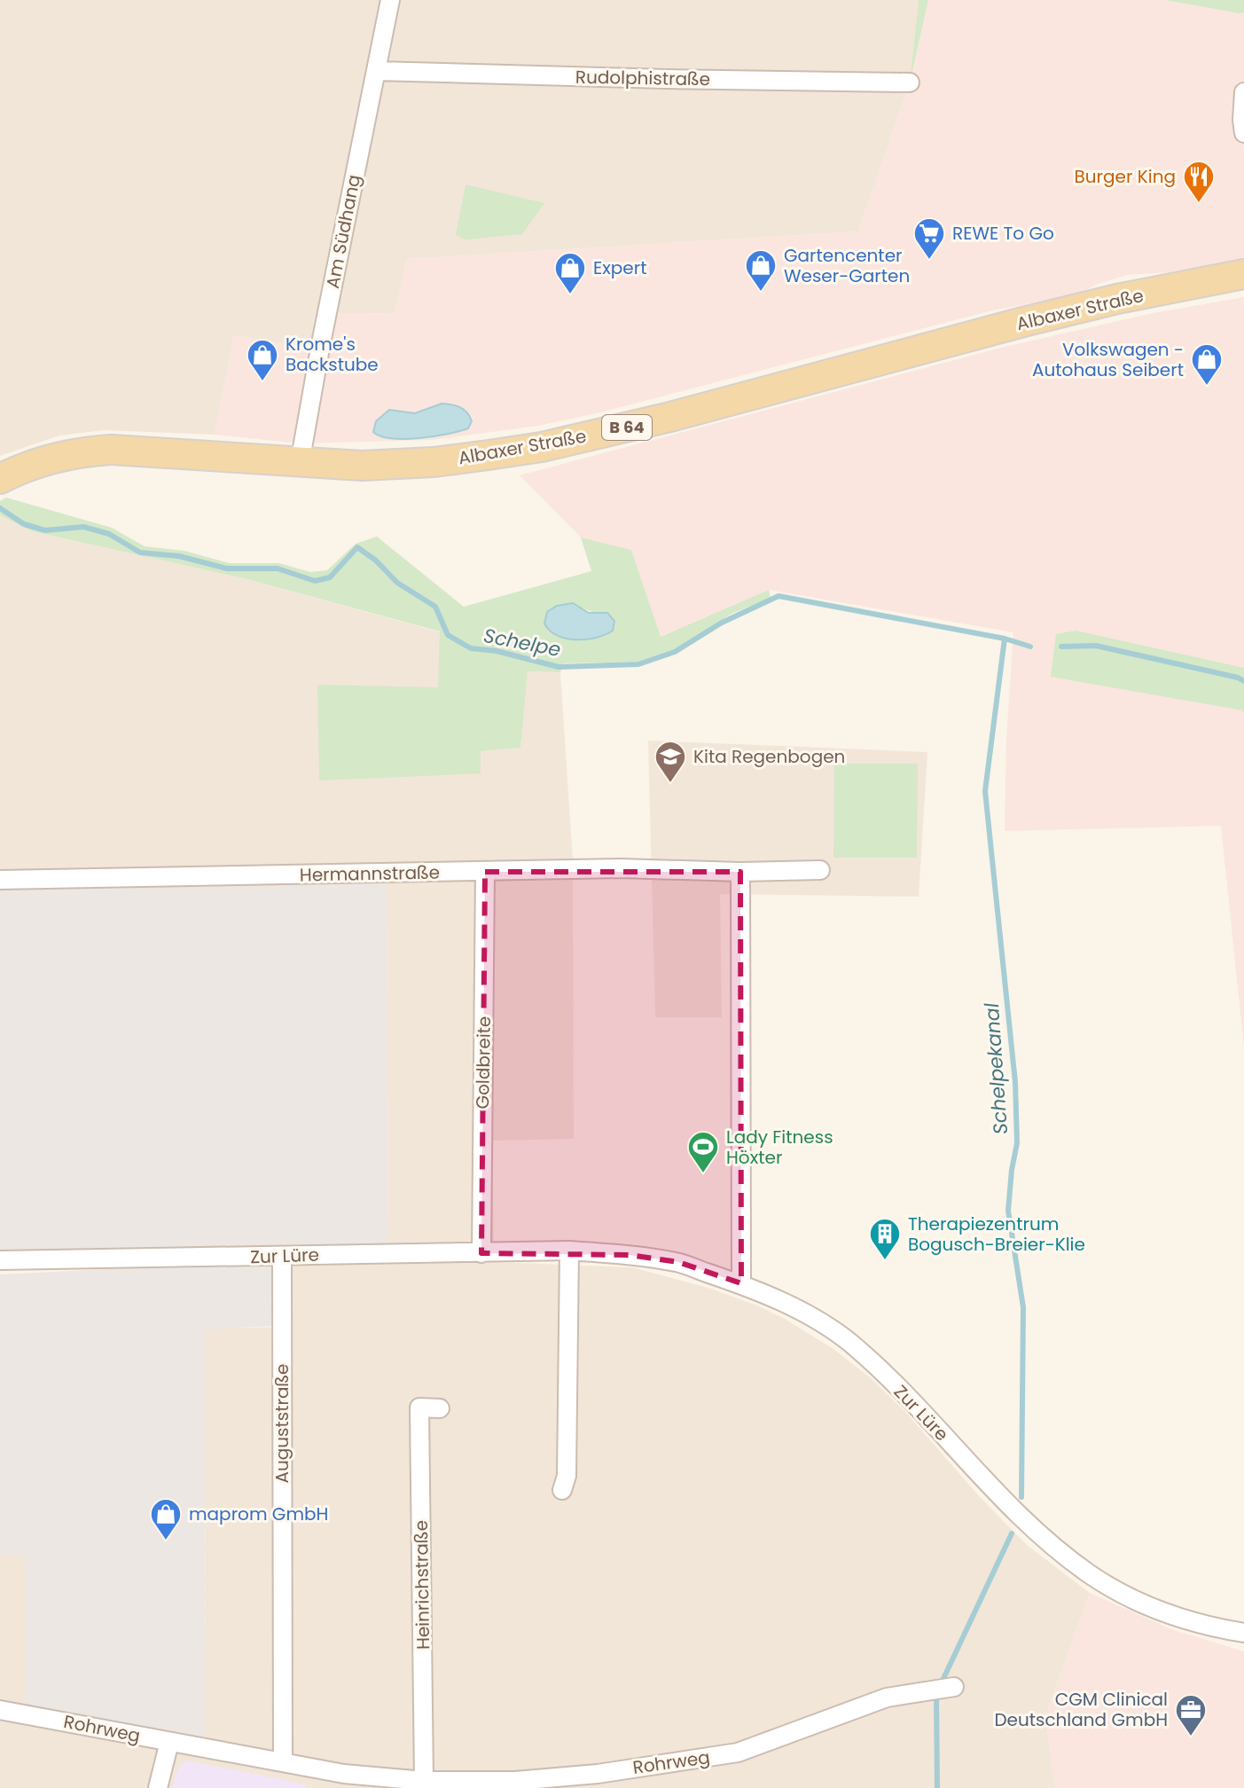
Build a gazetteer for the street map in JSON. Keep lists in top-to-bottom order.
{
  "streets": {
    "main road": ["Albaxer Straße", "B 64"],
    "street": [
      "Rudolphistraße",
      "Am Südhang",
      "Hermannstraße",
      "Goldbreite",
      "Zur Lüre",
      "Auguststraße",
      "Heinrichstraße",
      "Rohrweg"
    ]
  },
  "crossings": [
    ["Rudolphistraße", "Am Südhang"],
    ["Am Südhang", "Albaxer Straße"],
    ["Hermannstraße", "Goldbreite"],
    ["Goldbreite", "Zur Lüre"],
    ["Zur Lüre", "Auguststraße"],
    ["Auguststraße", "Rohrweg"],
    ["Heinrichstraße", "Rohrweg"]
  ],
  "water": ["Schelpe", "Schelpekanal"],
  "places": {
    "restaurant": ["Burger King"],
    "supermarket": ["REWE To Go"],
    "shop": [
      "Gartencenter Weser-Garten",
      "Expert",
      "Krome's Backstube",
      "Volkswagen - Autohaus Seibert",
      "maprom GmbH"
    ],
    "school or university": ["Kita Regenbogen"],
    "sports": ["Lady Fitness Höxter"],
    "building": ["Therapiezentrum Bogusch-Breier-Klie"],
    "office": ["CGM Clinical Deutschland GmbH"]
  }
}
